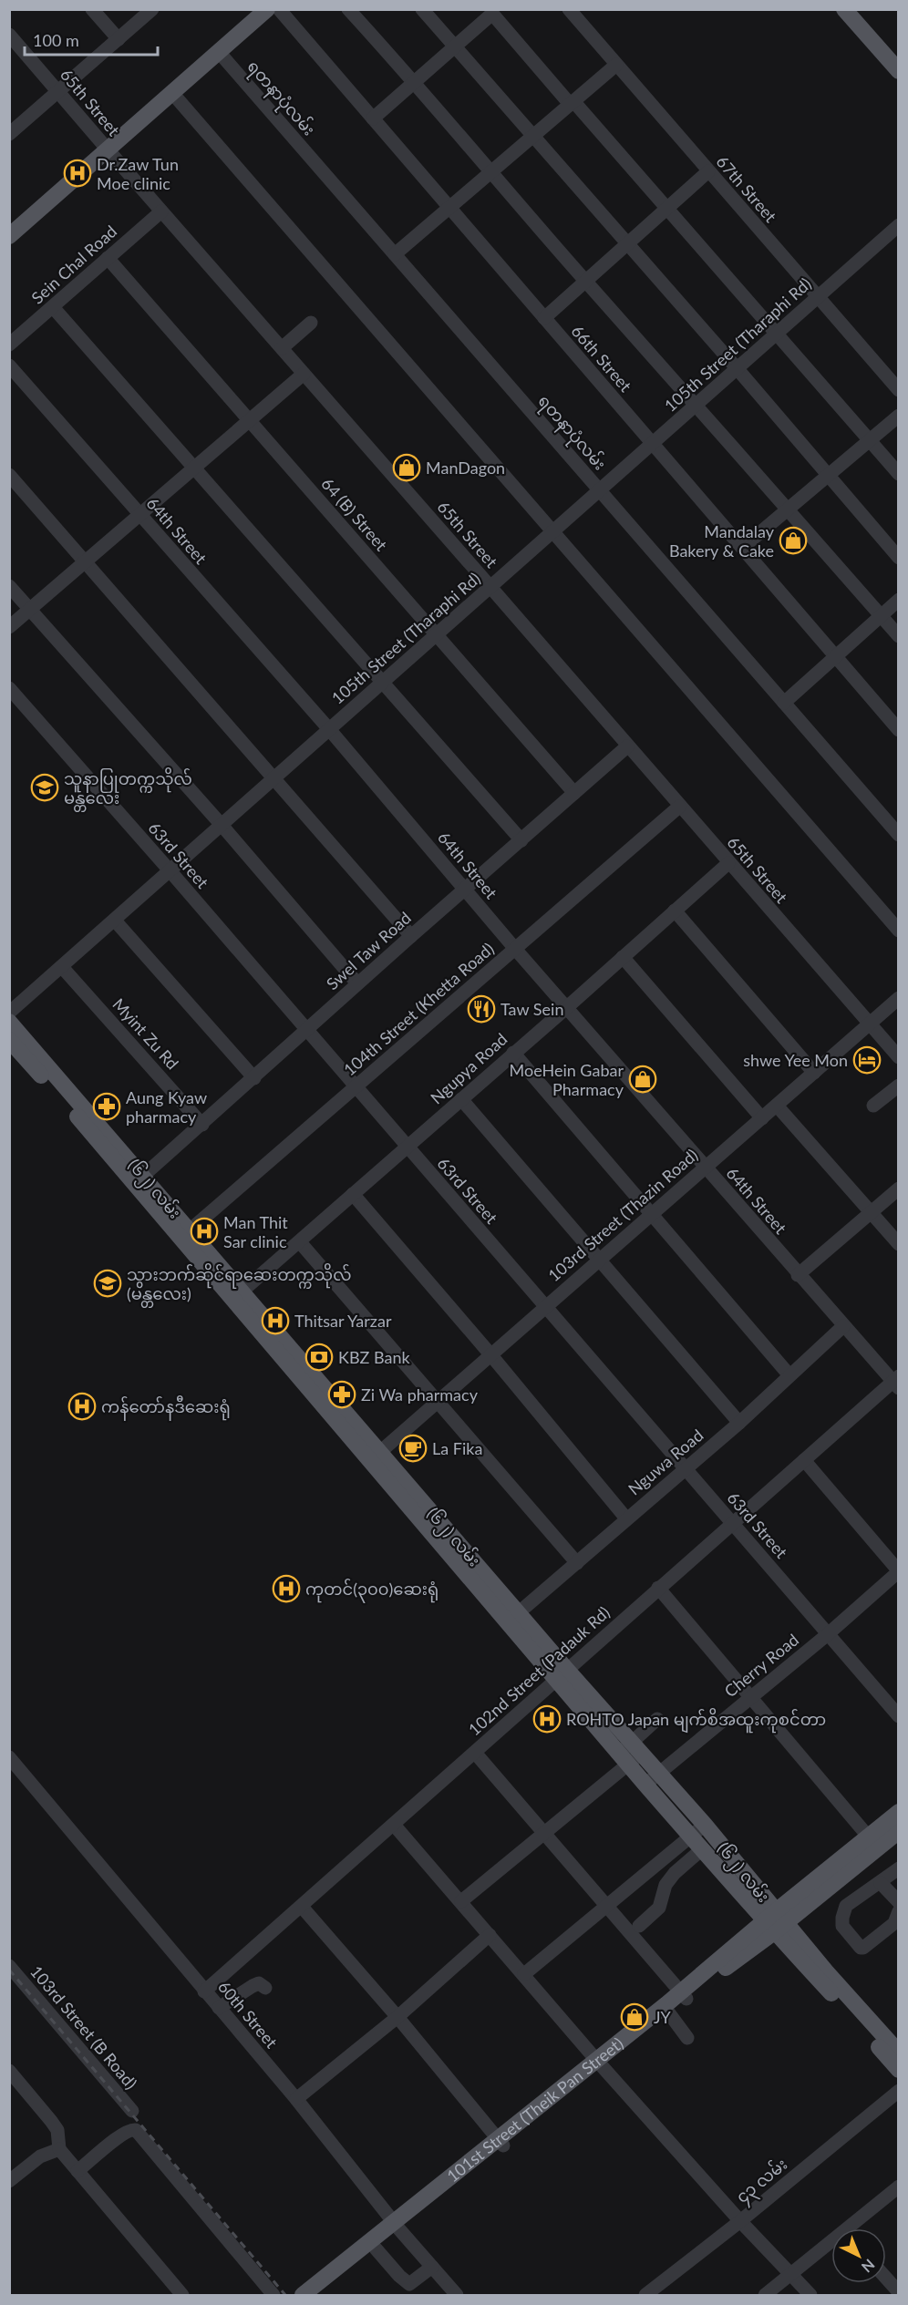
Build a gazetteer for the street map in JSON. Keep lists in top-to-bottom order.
{
  "streets": {
    "main road": ["(၆၂) လမ်း", "101st Street (Theik Pan Street)"],
    "street": [
      "ရတနာပုံလမ်း",
      "65th Street",
      "67th Street",
      "Sein Chal Road",
      "105th Street (Tharaphi Rd)",
      "66th Street",
      "64 (B) Street",
      "64th Street",
      "63rd Street",
      "Swel Taw Road",
      "104th Street (Khetta Road)",
      "Myint Zu Rd",
      "Ngupya Road",
      "103rd Street (Thazin Road)",
      "Nguwa Road",
      "Cherry Road",
      "102nd Street (Padauk Rd)",
      "60th Street",
      "103rd Street (B Road)",
      "၄၃ လမ်း"
    ]
  },
  "crossings": [
    ["ရတနာပုံလမ်း", "105th Street (Tharaphi Rd)"],
    ["65th Street", "Sein Chal Road"],
    ["65th Street", "105th Street (Tharaphi Rd)"],
    ["65th Street", "Swel Taw Road"],
    ["65th Street", "104th Street (Khetta Road)"],
    ["65th Street", "Ngupya Road"],
    ["65th Street", "103rd Street (Thazin Road)"],
    ["67th Street", "105th Street (Tharaphi Rd)"],
    ["Sein Chal Road", "64 (B) Street"],
    ["105th Street (Tharaphi Rd)", "66th Street"],
    ["105th Street (Tharaphi Rd)", "64 (B) Street"],
    ["105th Street (Tharaphi Rd)", "64th Street"],
    ["105th Street (Tharaphi Rd)", "63rd Street"],
    ["105th Street (Tharaphi Rd)", "Myint Zu Rd"],
    ["64 (B) Street", "Swel Taw Road"],
    ["64th Street", "Swel Taw Road"],
    ["64th Street", "104th Street (Khetta Road)"],
    ["64th Street", "Ngupya Road"],
    ["64th Street", "103rd Street (Thazin Road)"],
    ["64th Street", "Nguwa Road"],
    ["64th Street", "102nd Street (Padauk Rd)"],
    ["63rd Street", "Swel Taw Road"],
    ["63rd Street", "104th Street (Khetta Road)"],
    ["63rd Street", "Ngupya Road"],
    ["63rd Street", "103rd Street (Thazin Road)"],
    ["63rd Street", "Nguwa Road"],
    ["63rd Street", "Cherry Road"],
    ["63rd Street", "102nd Street (Padauk Rd)"],
    ["Swel Taw Road", "Myint Zu Rd"],
    ["Swel Taw Road", "(၆၂) လမ်း"],
    ["104th Street (Khetta Road)", "(၆၂) လမ်း"],
    ["Ngupya Road", "(၆၂) လမ်း"],
    ["(၆၂) လမ်း", "103rd Street (Thazin Road)"],
    ["(၆၂) လမ်း", "Nguwa Road"],
    ["(၆၂) လမ်း", "Cherry Road"],
    ["(၆၂) လမ်း", "102nd Street (Padauk Rd)"],
    ["(၆၂) လမ်း", "101st Street (Theik Pan Street)"],
    ["102nd Street (Padauk Rd)", "60th Street"],
    ["60th Street", "101st Street (Theik Pan Street)"]
  ],
  "places": {
    "hospital": [
      "Dr.Zaw Tun Moe clinic",
      "Man Thit Sar clinic",
      "Thitsar Yarzar",
      "ကန်တော်နဒီဆေးရုံ",
      "ကုတင်(၃၀၀)ဆေးရုံ",
      "ROHTO Japan မျက်စိအထူးကုစင်တာ"
    ],
    "shop": [
      "ManDagon",
      "Mandalay Bakery & Cake",
      "MoeHein Gabar Pharmacy",
      "JY"
    ],
    "school or university": ["သူနာပြုတက္ကသိုလ် မန္တလေး", "သွားဘက်ဆိုင်ရာဆေးတက္ကသိုလ် (မန္တလေး)"],
    "restaurant": ["Taw Sein"],
    "hotel": ["shwe Yee Mon"],
    "pharmacy": ["Aung Kyaw pharmacy", "Zi Wa pharmacy"],
    "bank": ["KBZ Bank"],
    "cafe": ["La Fika"]
  },
  "scale_bar": "100 m",
  "north": "bottom right"
}
